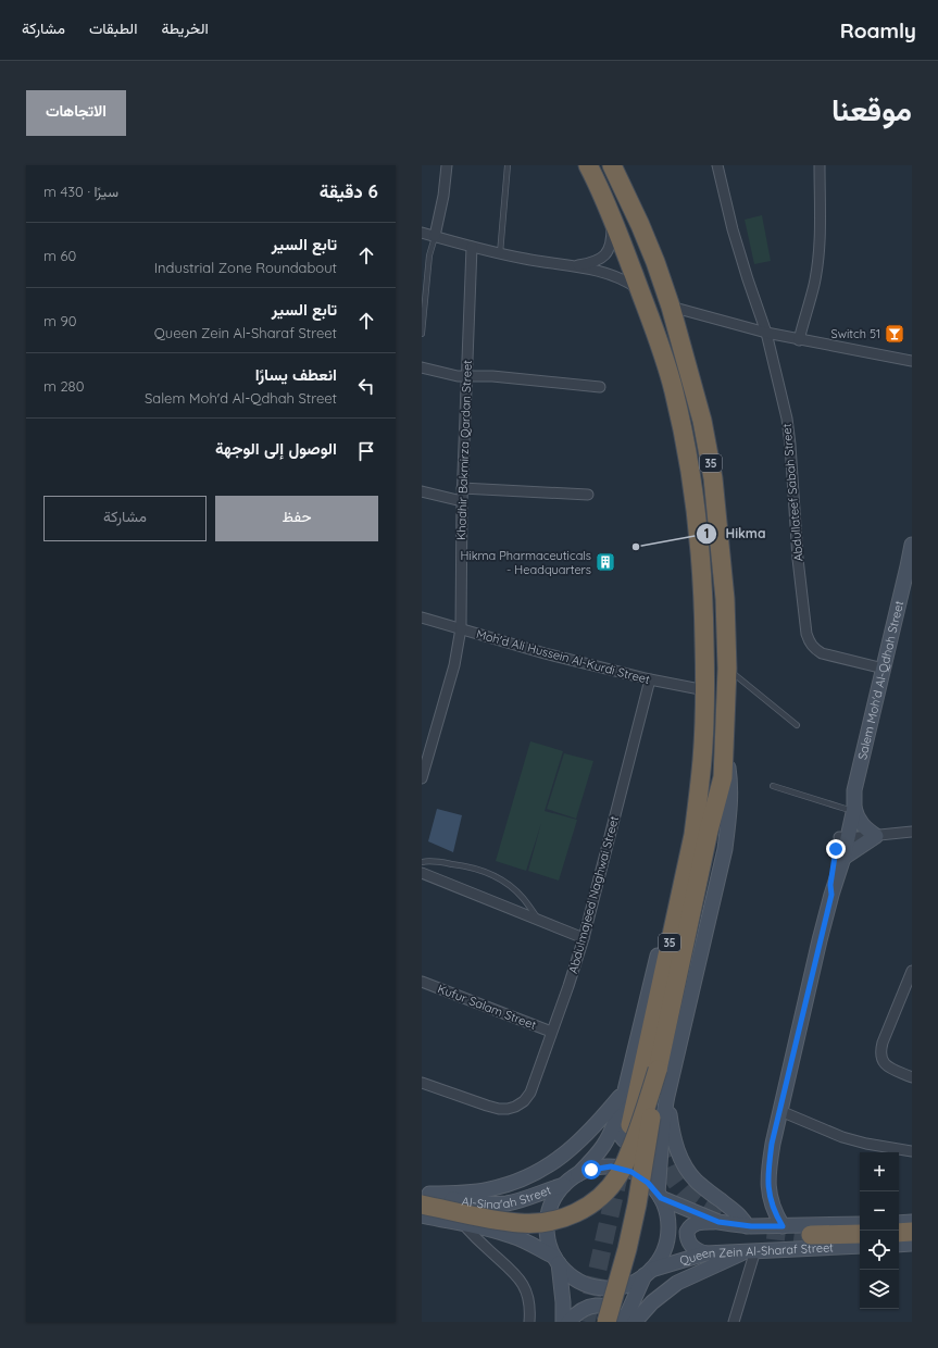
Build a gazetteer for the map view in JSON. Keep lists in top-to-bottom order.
{
  "streets": {
    "highway": ["35"],
    "main road": ["Salem Moh'd Al-Qdhah Street", "Al-Sina'ah Street", "Queen Zein Al-Sharaf Street"],
    "street": [
      "Khadhir Bakmirza Qardan Street",
      "Abdullateef Sabah Street",
      "Moh'd Ali Hussein Al-Kurdi Street",
      "Abdulmajeed Naghwai Street",
      "Kufur Salam Street"
    ]
  },
  "crossings": [
    ["Khadhir Bakmirza Qardan Street", "Moh'd Ali Hussein Al-Kurdi Street"],
    ["35", "Moh'd Ali Hussein Al-Kurdi Street"],
    ["Abdullateef Sabah Street", "Salem Moh'd Al-Qdhah Street"],
    ["Moh'd Ali Hussein Al-Kurdi Street", "Abdulmajeed Naghwai Street"],
    ["Salem Moh'd Al-Qdhah Street", "Queen Zein Al-Sharaf Street"],
    ["Abdulmajeed Naghwai Street", "Kufur Salam Street"],
    ["Al-Sina'ah Street", "Queen Zein Al-Sharaf Street"]
  ],
  "places": {
    "bar": ["Switch 51"],
    "other": ["Hikma"],
    "building": ["Hikma Pharmaceuticals - Headquarters"]
  },
  "page": {
    "header": "Roamly",
    "nav": ["الخريطة", "الطبقات", "مشاركة"],
    "title": "موقعنا",
    "buttons": [
      "الاتجاهات",
      ["حفظ", "مشاركة"]
    ],
    "heading": ["6 دقيقة", "سيرًا · 430 m"],
    "list": [
      ["تابع السير", "Industrial Zone Roundabout", "60 m"],
      ["تابع السير", "Queen Zein Al-Sharaf Street", "90 m"],
      ["انعطف يسارًا", "Salem Moh'd Al-Qdhah Street", "280 m"],
      "الوصول إلى الوجهة"
    ],
    "map_buttons": ["+", "−"]
  }
}
